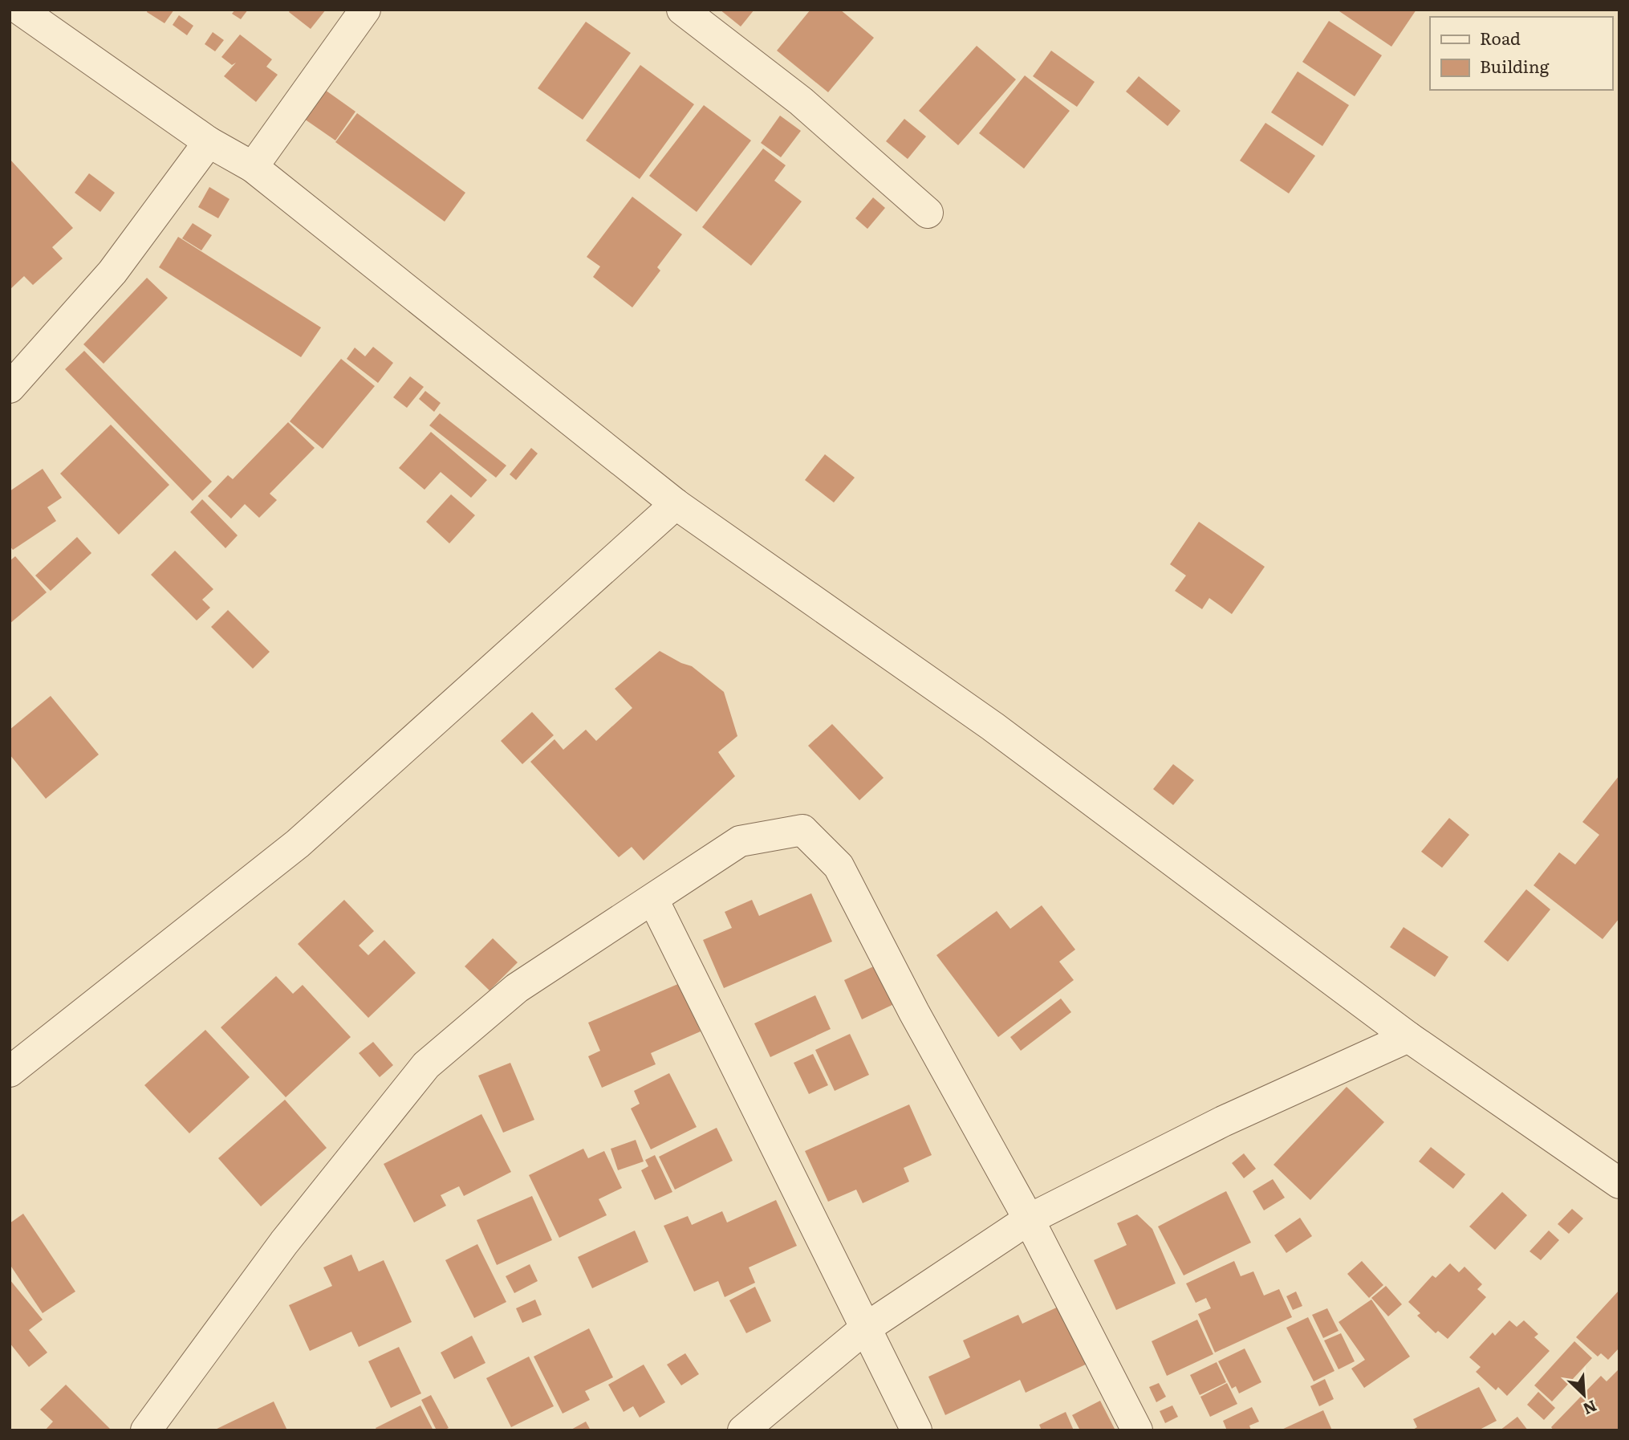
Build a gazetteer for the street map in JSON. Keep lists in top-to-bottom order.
{
  "legend": ["Road", "Building"],
  "north": "bottom right"
}
